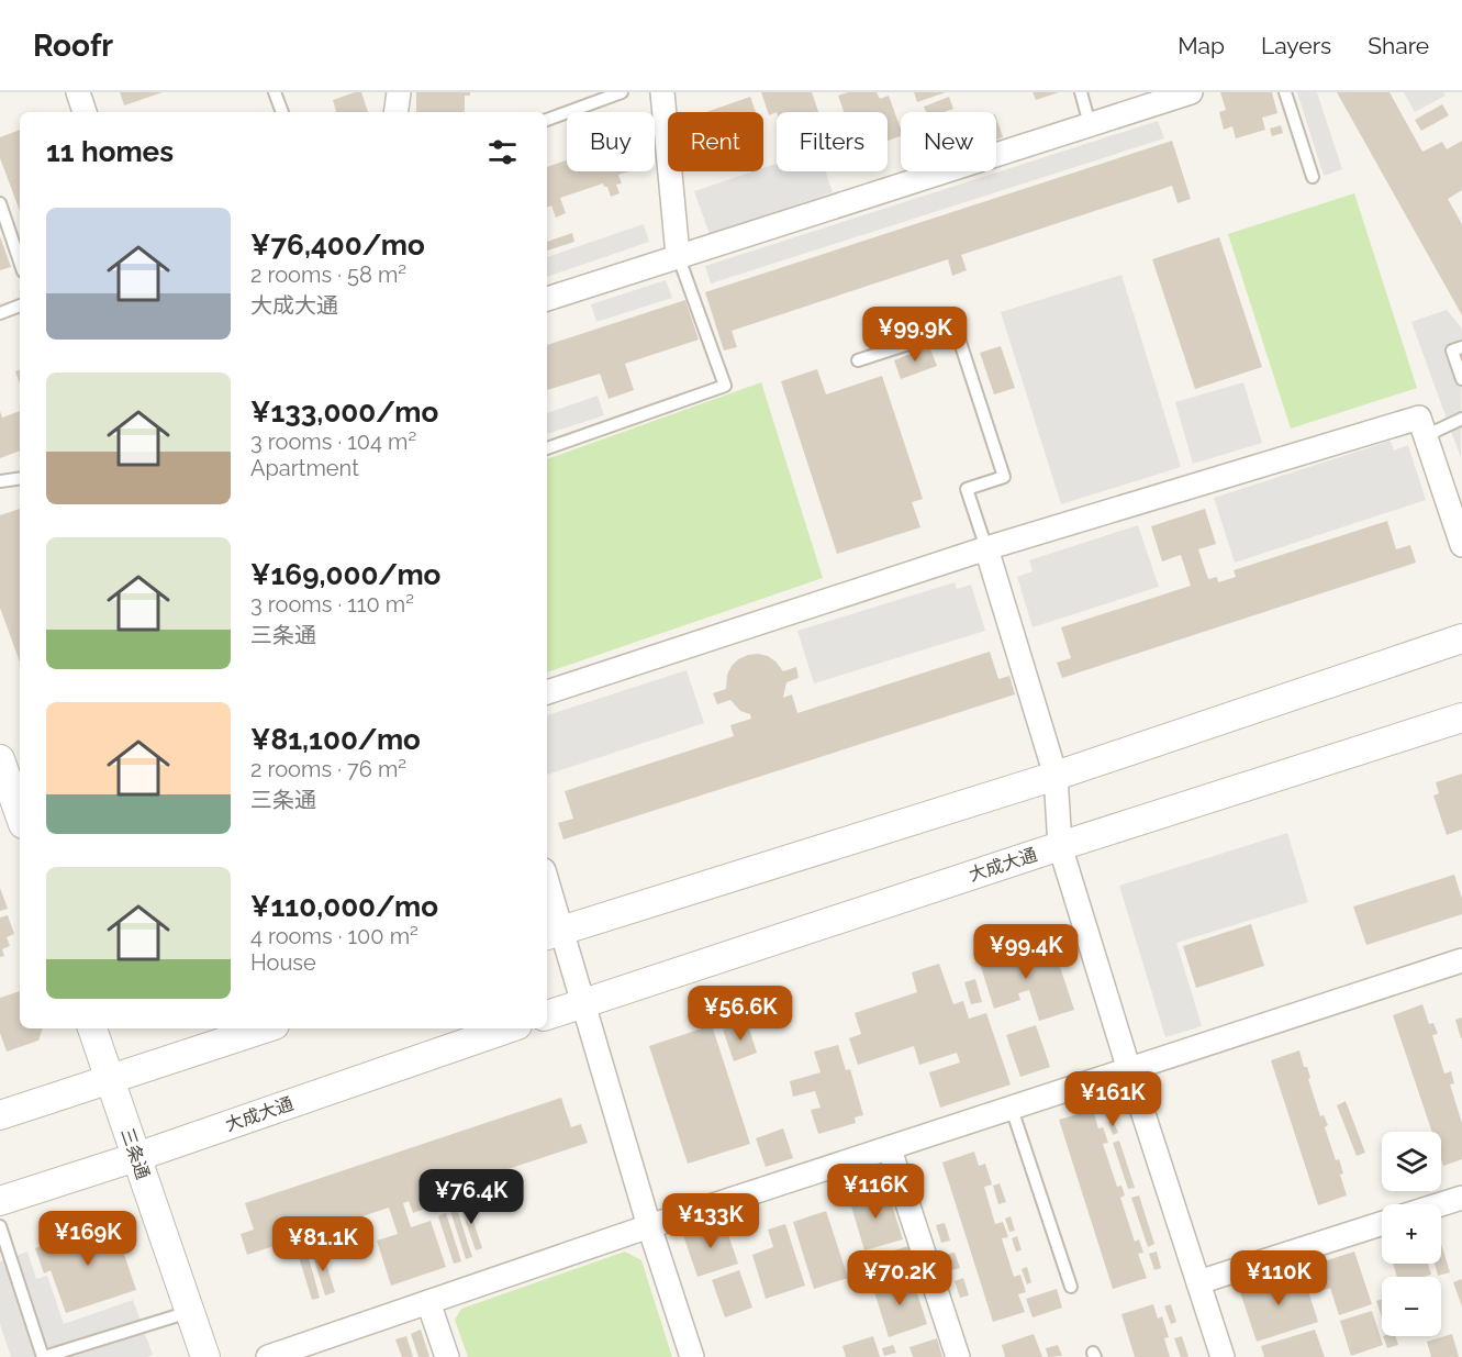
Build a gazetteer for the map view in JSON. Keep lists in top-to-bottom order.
{
  "streets": {
    "street": ["大成大通", "三条通"]
  },
  "crossings": [
    ["大成大通", "三条通"]
  ],
  "page": {
    "header": "Roofr",
    "nav": ["Map", "Layers", "Share"],
    "chip": [
      "Buy",
      "Rent",
      "Filters",
      "New"
    ],
    "heading": "11 homes",
    "list": [
      {
        "name": "¥76,400/mo",
        "note": "2 rooms · 58 m² · 大成大通"
      },
      {
        "name": "¥133,000/mo",
        "note": "3 rooms · 104 m² · Apartment"
      },
      {
        "name": "¥169,000/mo",
        "note": "3 rooms · 110 m² · 三条通"
      },
      {
        "name": "¥81,100/mo",
        "note": "2 rooms · 76 m² · 三条通"
      },
      {
        "name": "¥110,000/mo",
        "note": "4 rooms · 100 m² · House"
      }
    ],
    "price": [
      "¥99.9K",
      "¥99.4K",
      "¥56.6K",
      "¥161K",
      "¥116K",
      "¥76.4K",
      "¥133K",
      "¥169K",
      "¥81.1K",
      "¥70.2K",
      "¥110K"
    ],
    "map_buttons": ["+", "−"]
  }
}
